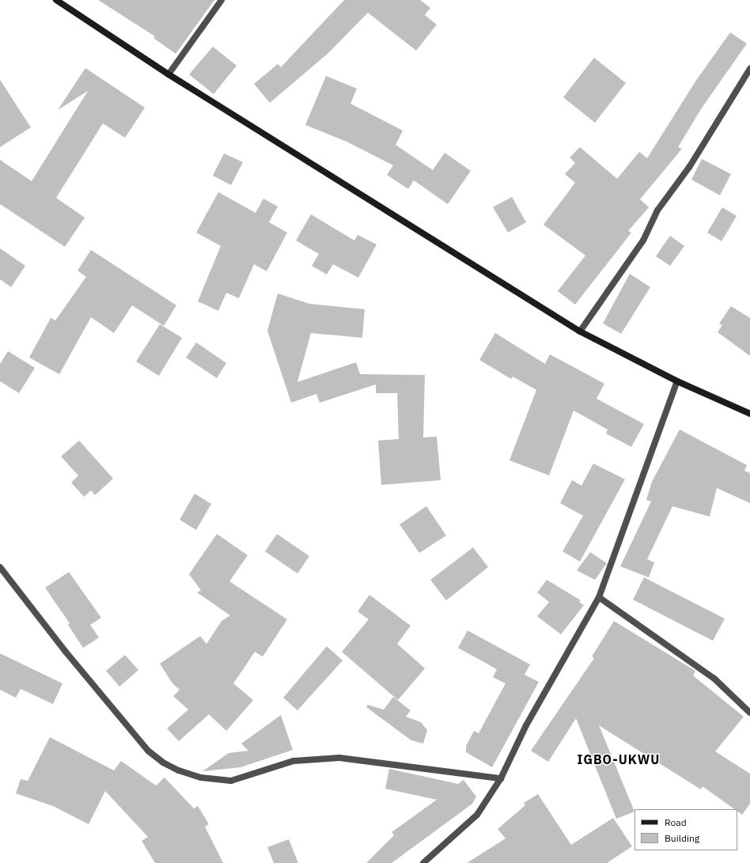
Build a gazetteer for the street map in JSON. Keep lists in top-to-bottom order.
{
  "districts": ["IGBO-UKWU"],
  "legend": ["Road", "Building"]
}
